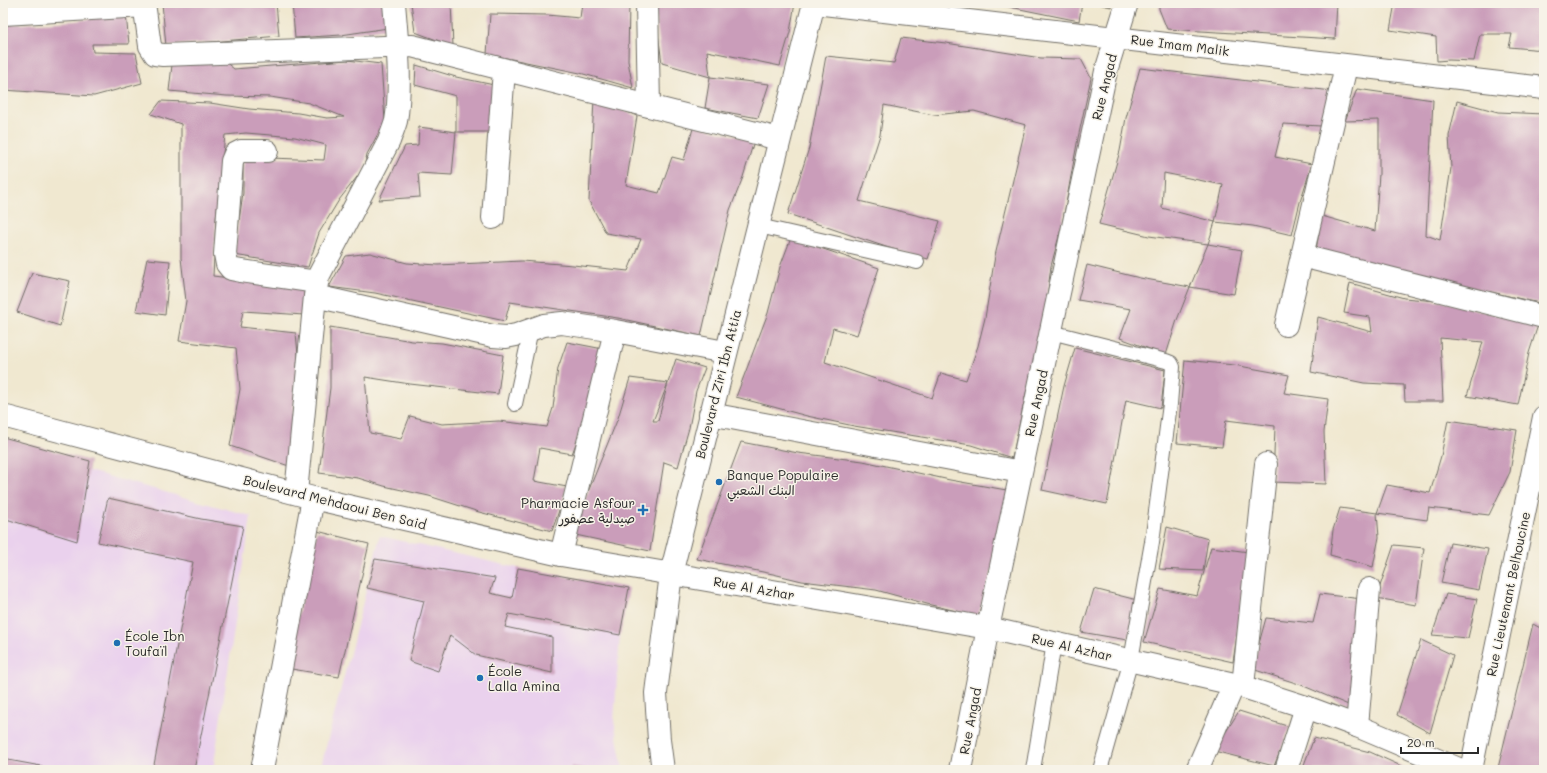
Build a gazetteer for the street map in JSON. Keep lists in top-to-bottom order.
{
  "streets": {
    "street": [
      "Rue Imam Malik",
      "Rue Angad",
      "Boulevard Ziri Ibn Attia",
      "Boulevard Mehdaoui Ben Said",
      "Rue Al Azhar",
      "Rue Lieutenant Belhoucine"
    ]
  },
  "crossings": [
    ["Rue Imam Malik", "Rue Angad"],
    ["Rue Imam Malik", "Boulevard Ziri Ibn Attia"],
    ["Rue Angad", "Rue Al Azhar"],
    ["Boulevard Ziri Ibn Attia", "Boulevard Mehdaoui Ben Said"],
    ["Boulevard Ziri Ibn Attia", "Rue Al Azhar"],
    ["Boulevard Mehdaoui Ben Said", "Rue Al Azhar"]
  ],
  "places": {
    "other": ["Banque Populaire البنك الشعبي", "École Ibn Toufaïl", "École Lalla Amina"],
    "health": ["Pharmacie Asfour صيدلية عصفور"]
  },
  "scale_bar": "20 m"
}
